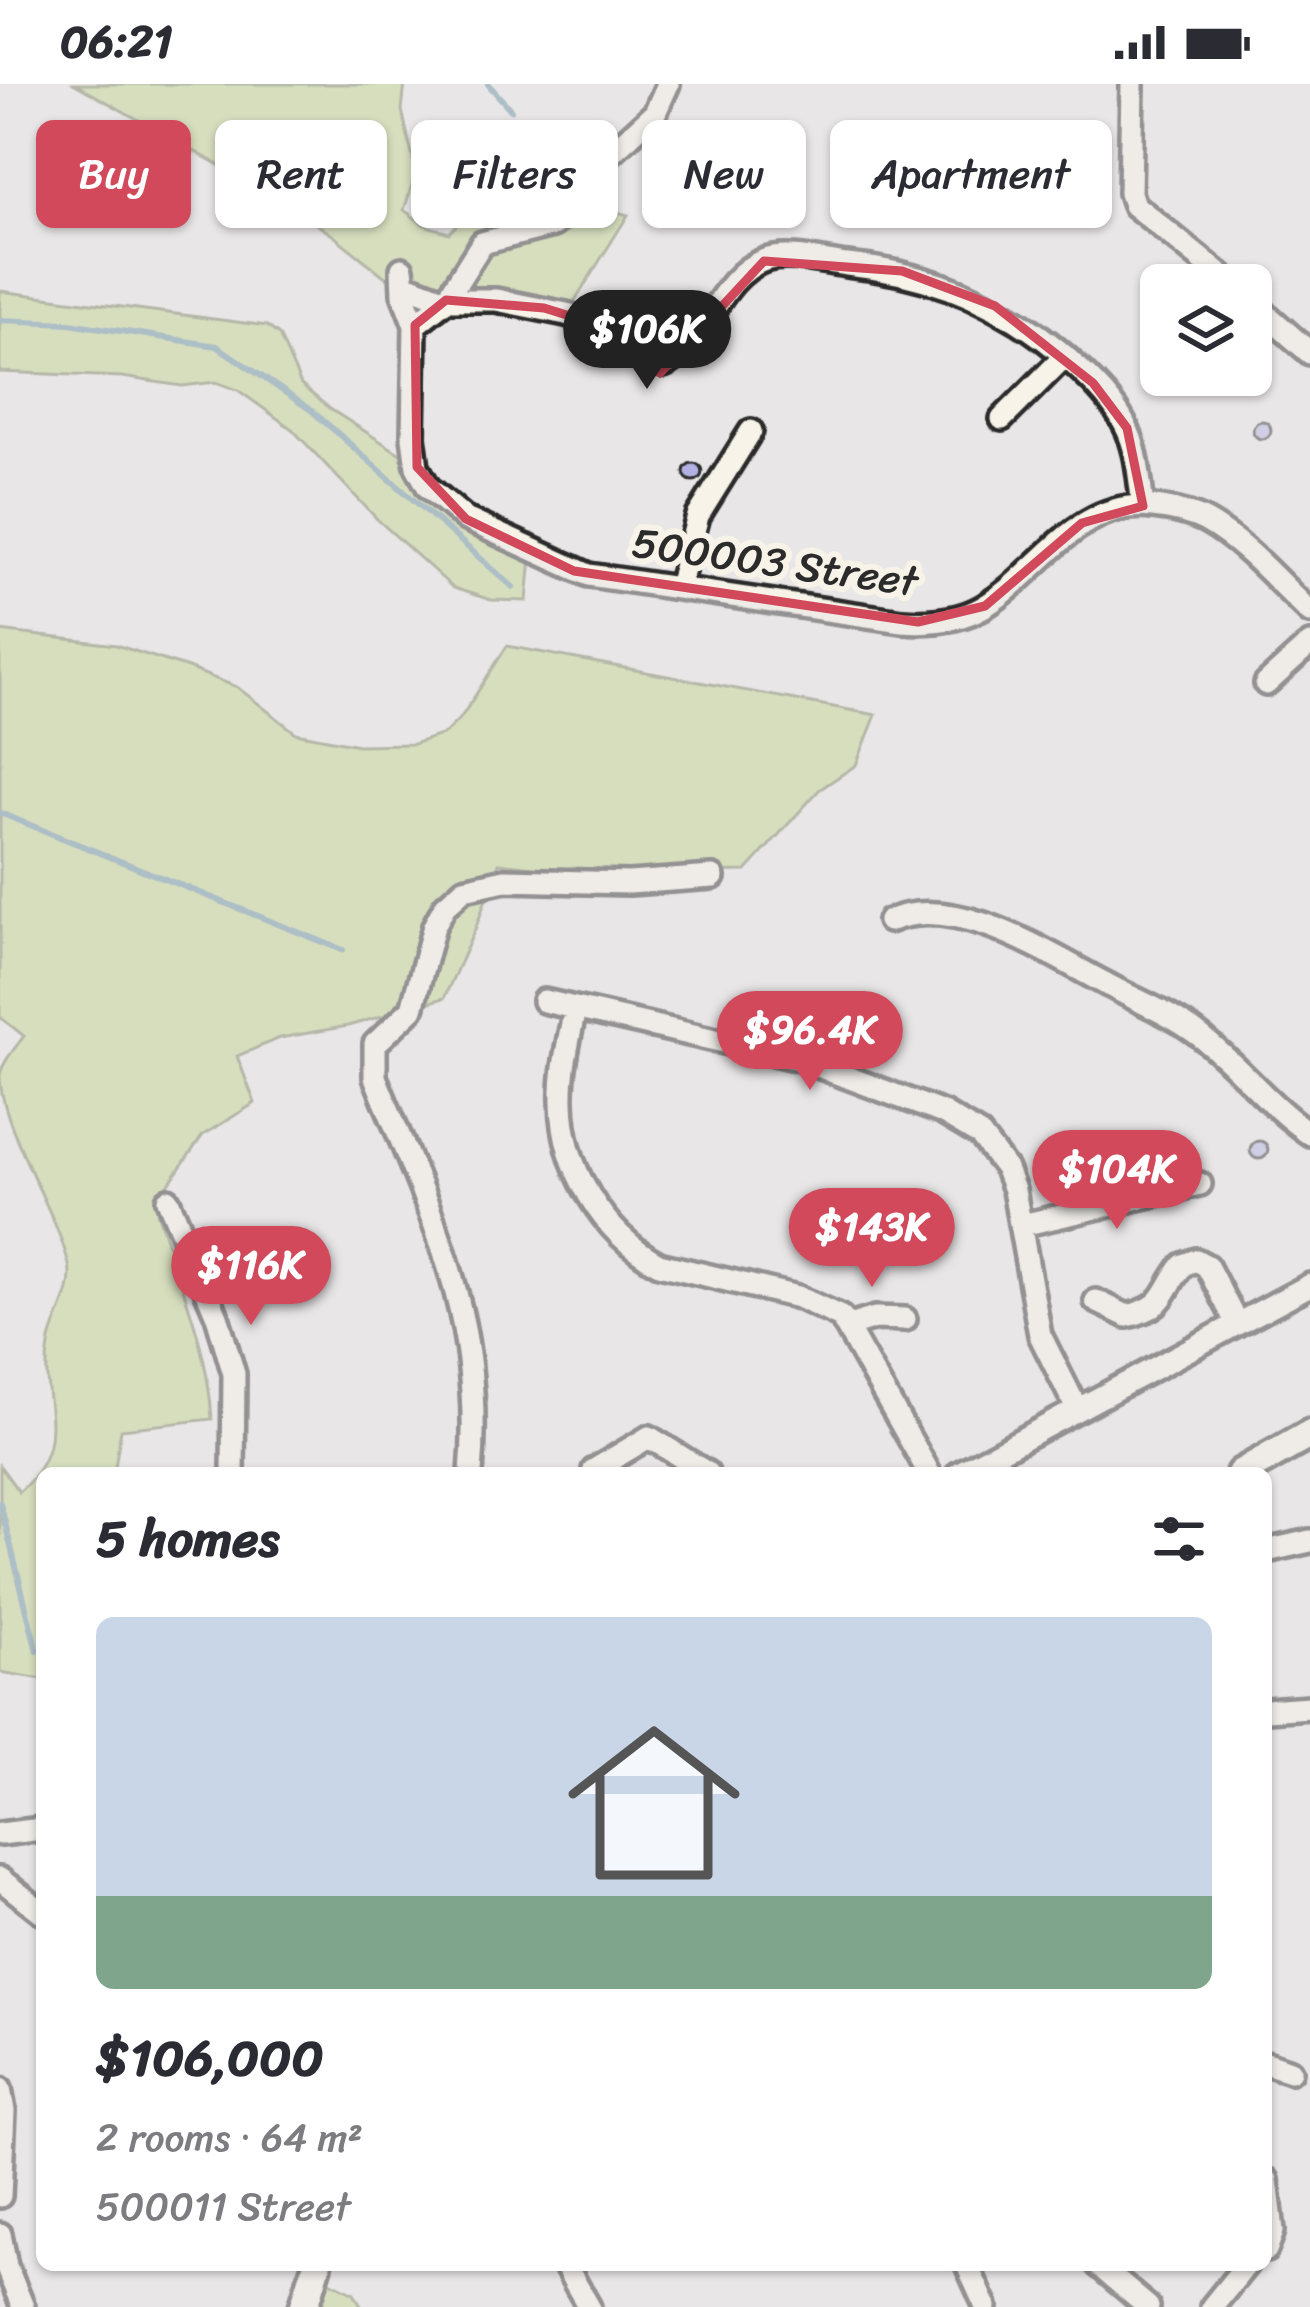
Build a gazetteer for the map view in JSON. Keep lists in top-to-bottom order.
{
  "streets": {
    "street": ["500003 Street"]
  },
  "page": {
    "status": "06:21",
    "chip": [
      "Buy",
      "Rent",
      "Filters",
      "New",
      "Apartment"
    ],
    "price": [
      "$106K",
      "$96.4K",
      "$104K",
      "$143K",
      "$116K"
    ],
    "heading": "5 homes",
    "list": [
      {
        "name": "$106,000",
        "note": "2 rooms · 64 m² · 500011 Street"
      }
    ]
  }
}
